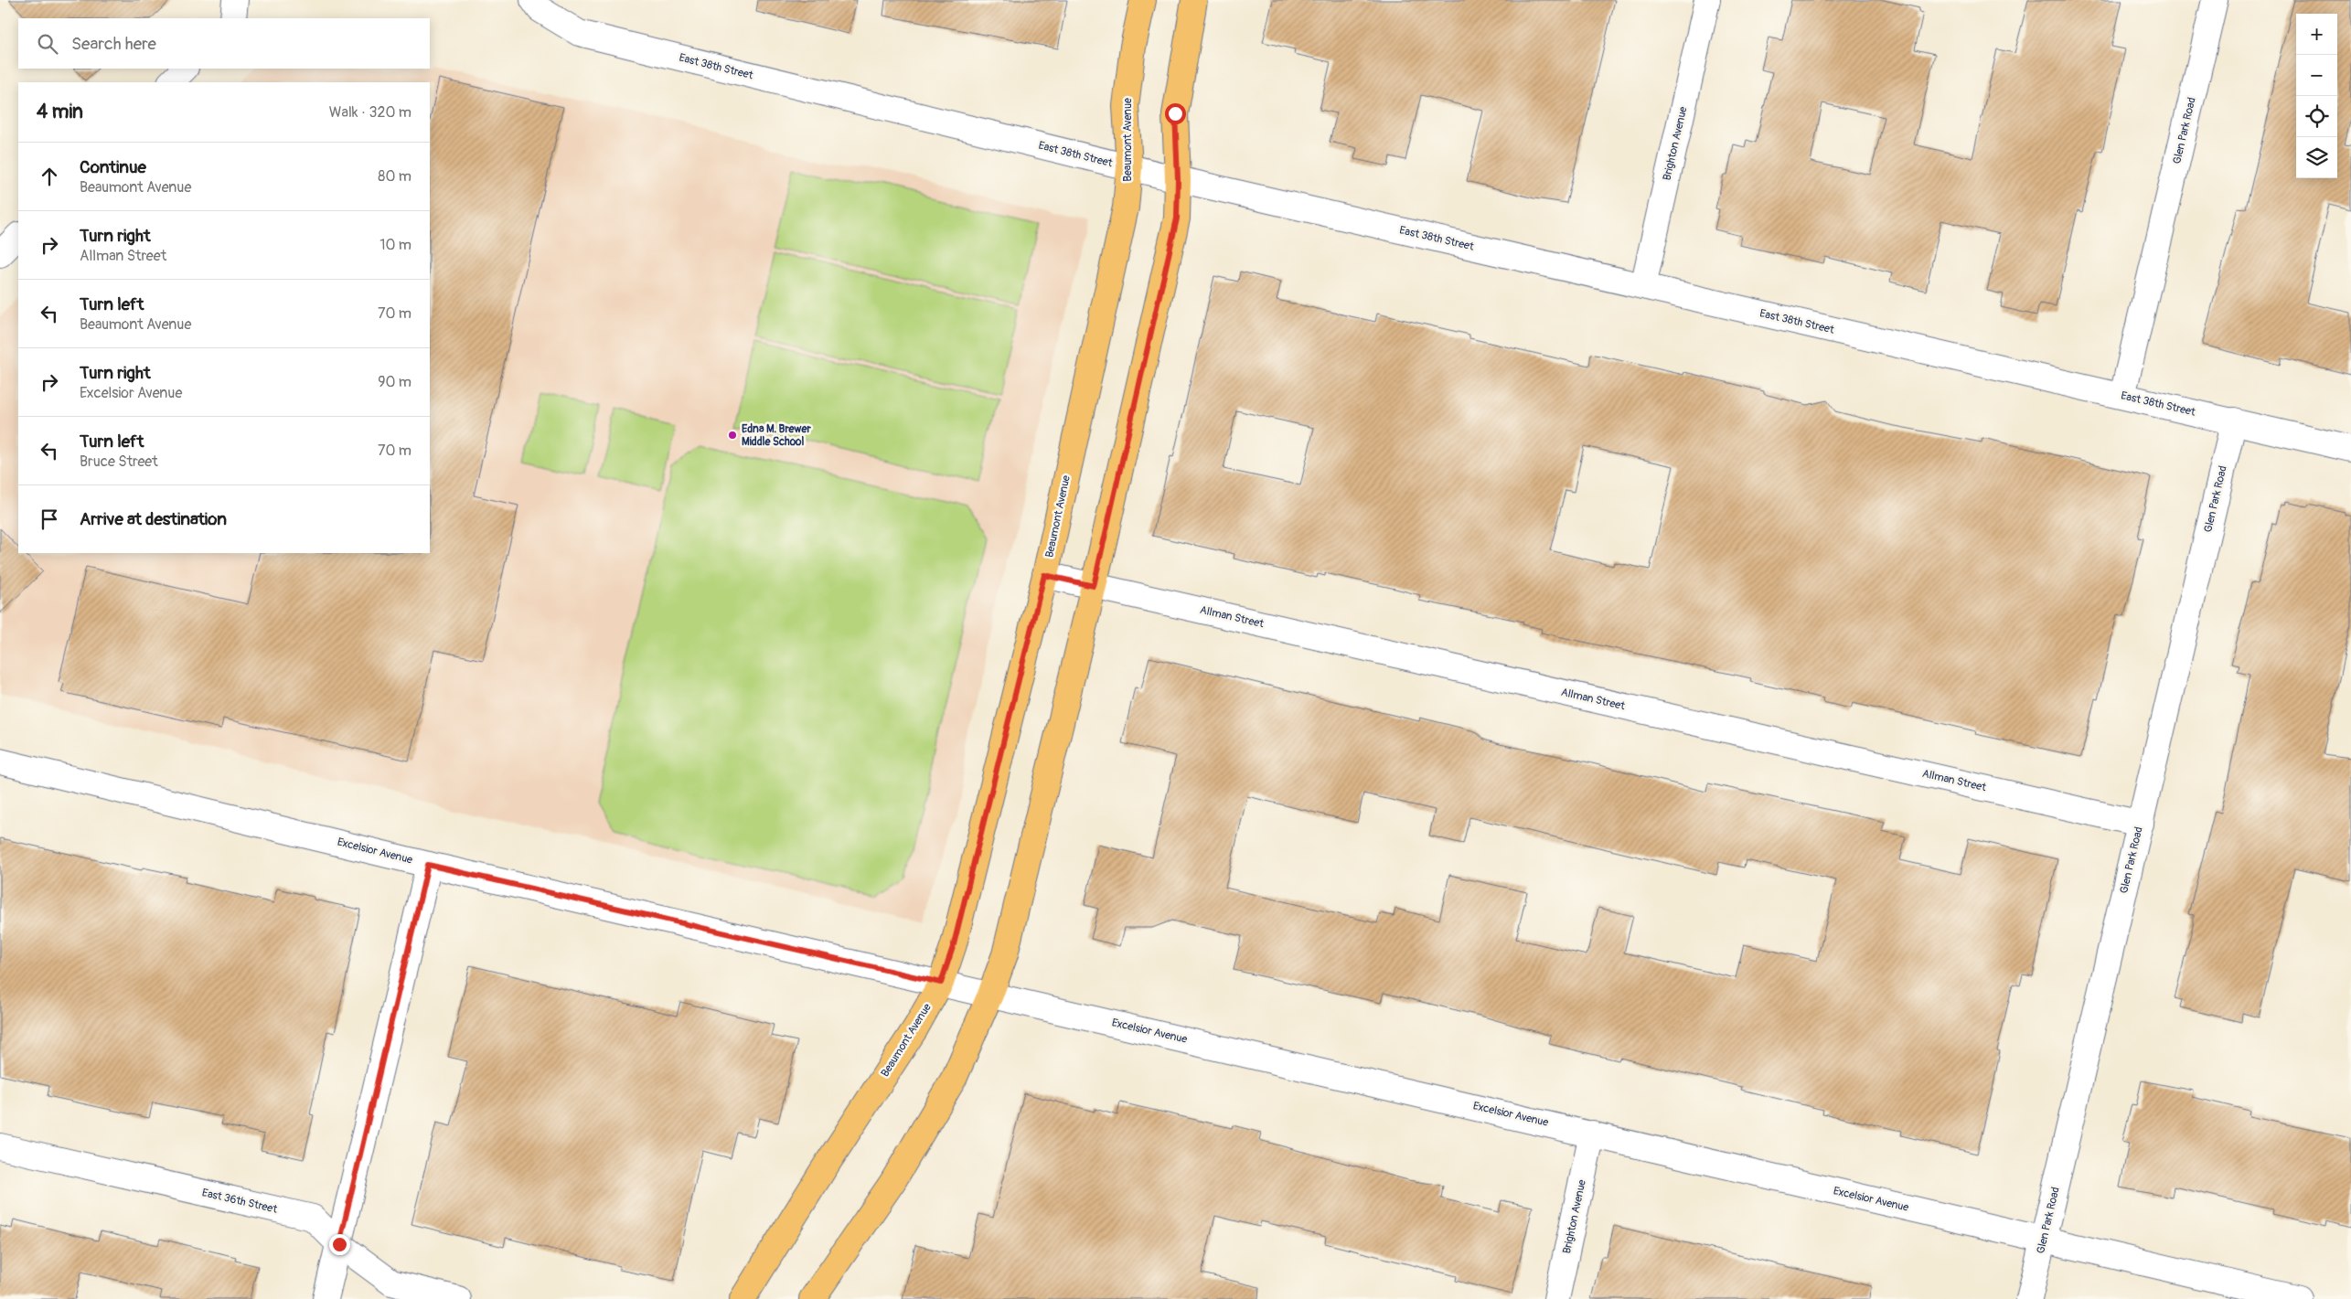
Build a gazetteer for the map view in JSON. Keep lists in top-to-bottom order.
{
  "streets": {
    "main road": ["Beaumont Avenue"],
    "street": [
      "East 38th Street",
      "Glen Park Road",
      "Brighton Avenue",
      "Allman Street",
      "Excelsior Avenue",
      "East 36th Street"
    ]
  },
  "crossings": [
    ["East 38th Street", "Glen Park Road"],
    ["East 38th Street", "Beaumont Avenue"],
    ["East 38th Street", "Brighton Avenue"],
    ["Glen Park Road", "Allman Street"],
    ["Glen Park Road", "Excelsior Avenue"],
    ["Beaumont Avenue", "Allman Street"],
    ["Beaumont Avenue", "Excelsior Avenue"],
    ["Brighton Avenue", "Excelsior Avenue"]
  ],
  "places": ["Edna M. Brewer Middle School"],
  "page": {
    "map_buttons": ["+", "−"],
    "search": "Search here",
    "heading": ["4 min", "Walk · 320 m"],
    "list": [
      ["Continue", "Beaumont Avenue", "80 m"],
      ["Turn right", "Allman Street", "10 m"],
      ["Turn left", "Beaumont Avenue", "70 m"],
      ["Turn right", "Excelsior Avenue", "90 m"],
      ["Turn left", "Bruce Street", "70 m"],
      "Arrive at destination"
    ]
  }
}
